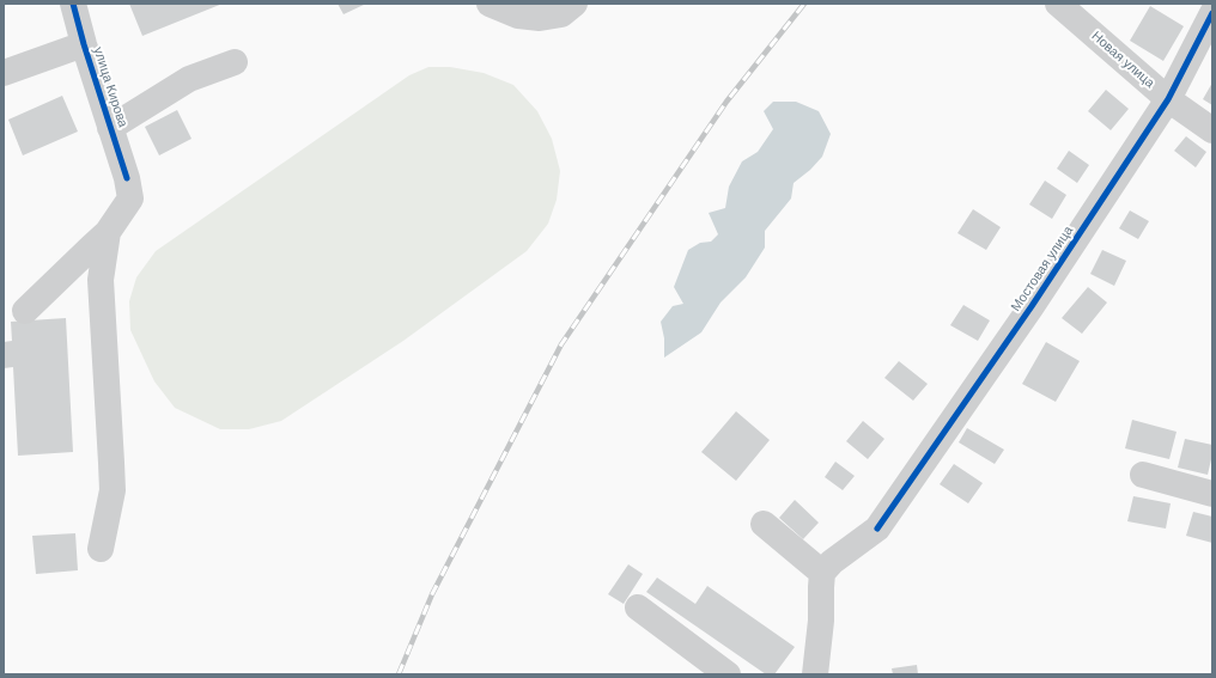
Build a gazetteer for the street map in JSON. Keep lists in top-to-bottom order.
{
  "streets": {
    "street": ["Новая улица", "улица Кирова", "Мостовая улица"]
  },
  "crossings": [
    ["Новая улица", "Мостовая улица"]
  ]
}
